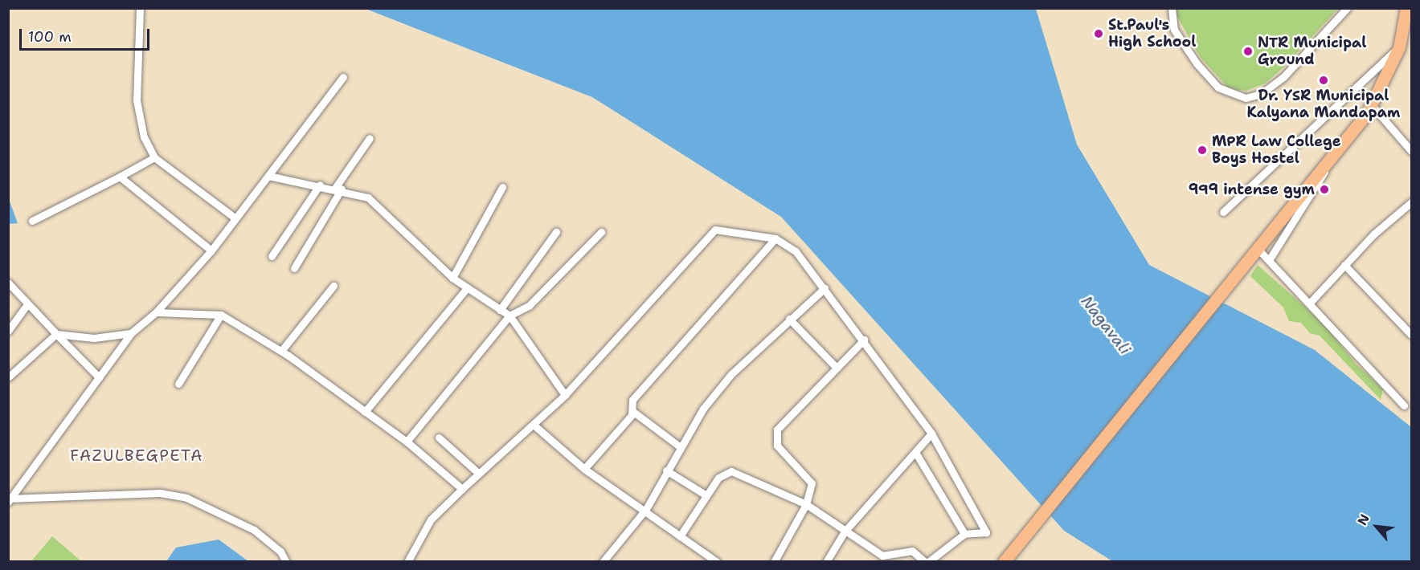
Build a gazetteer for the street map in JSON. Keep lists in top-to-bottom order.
{
  "districts": ["FAZULBEGPETA"],
  "water": ["Nagavali"],
  "places": [
    "St.Paul's High School",
    "NTR Municipal Ground",
    "Dr. YSR Municipal Kalyana Mandapam",
    "MPR Law College Boys Hostel",
    "999 intense gym"
  ],
  "scale_bar": "100 m",
  "north": "top left"
}
